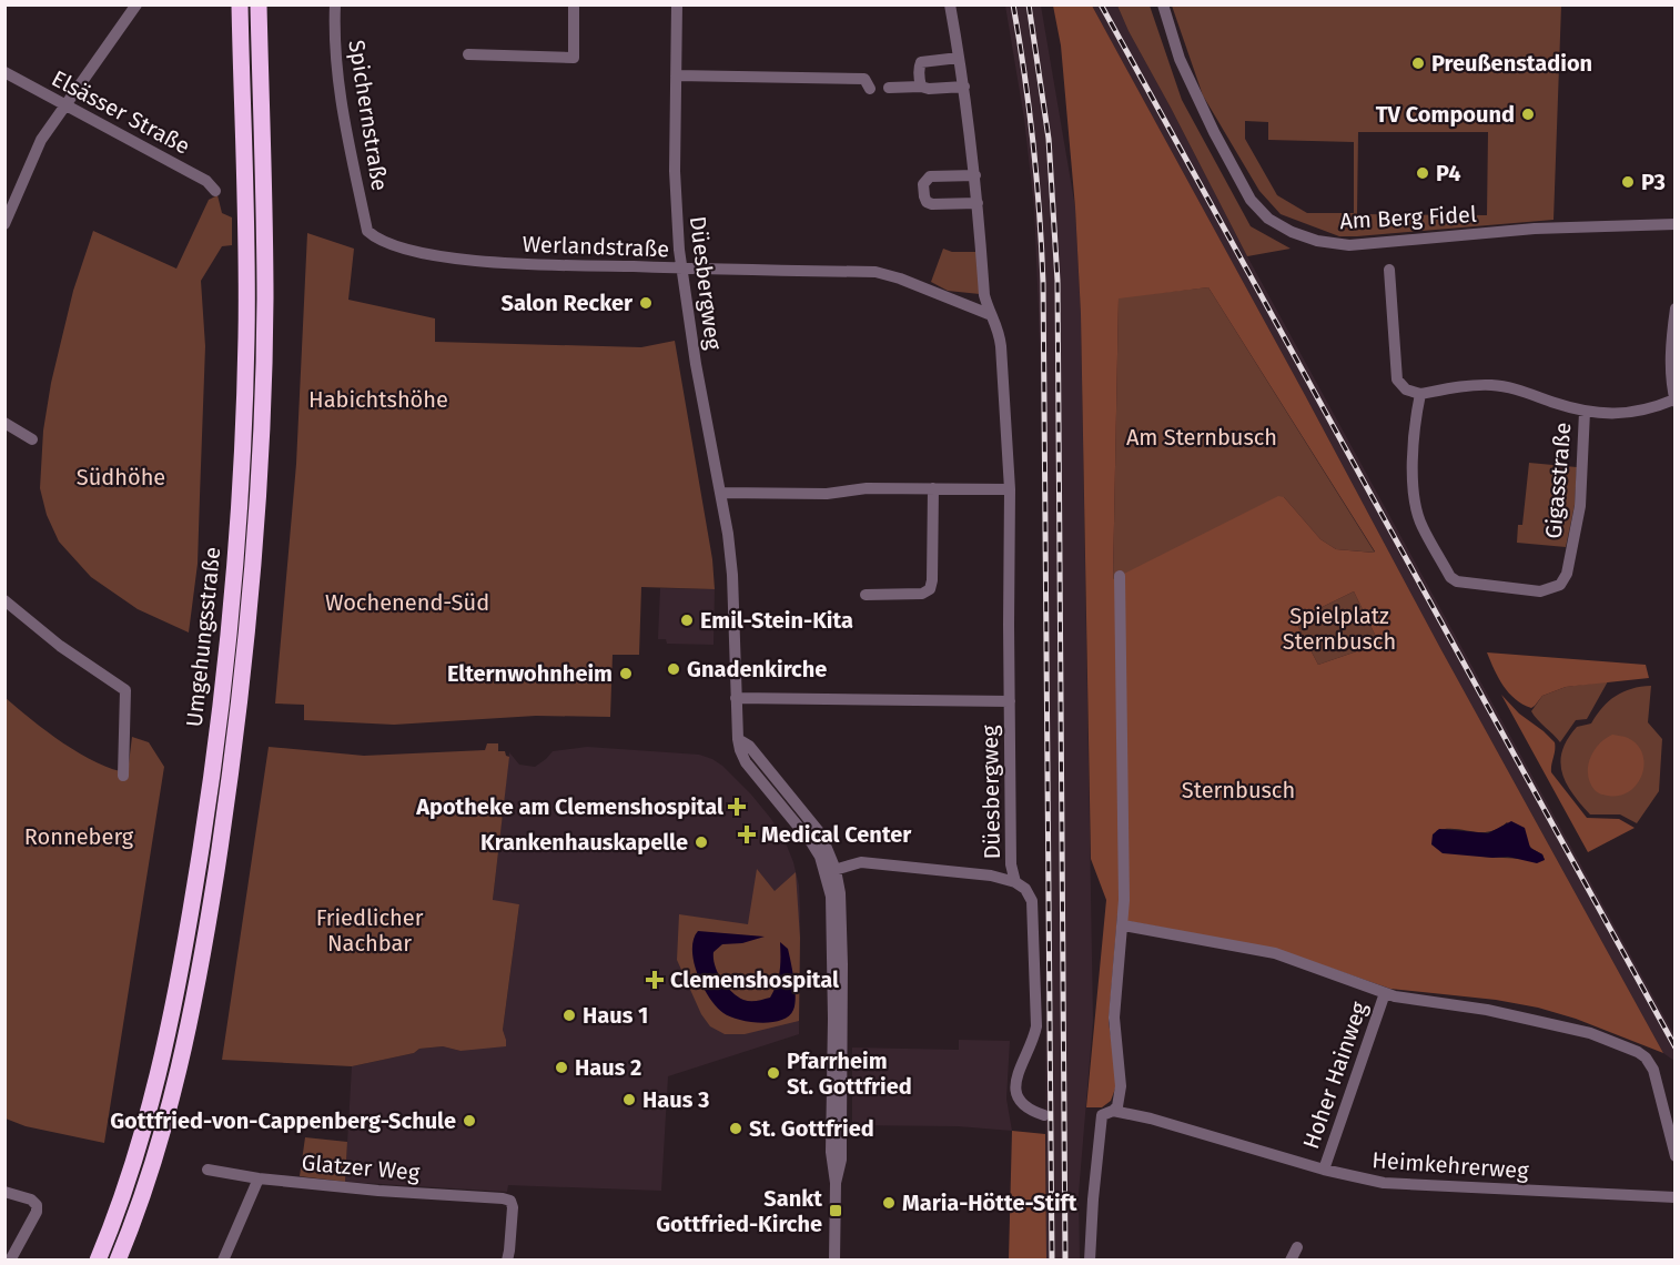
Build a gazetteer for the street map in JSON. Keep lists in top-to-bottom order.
{
  "streets": {
    "highway": ["Umgehungsstraße"],
    "street": [
      "Elsässer Straße",
      "Spichernstraße",
      "Am Berg Fidel",
      "Werlandstraße",
      "Düesbergweg",
      "Gigasstraße",
      "Hoher Hainweg",
      "Heimkehrerweg",
      "Glatzer Weg"
    ]
  },
  "crossings": [
    ["Spichernstraße", "Werlandstraße"],
    ["Werlandstraße", "Düesbergweg"],
    ["Hoher Hainweg", "Heimkehrerweg"]
  ],
  "parks": [
    "Habichtshöhe",
    "Am Sternbusch",
    "Südhöhe",
    "Wochenend-Süd",
    "Spielplatz Sternbusch",
    "Sternbusch",
    "Ronneberg",
    "Friedlicher Nachbar"
  ],
  "places": {
    "other": [
      "Preußenstadion",
      "TV Compound",
      "P4",
      "P3",
      "Salon Recker",
      "Emil-Stein-Kita",
      "Gnadenkirche",
      "Elternwohnheim",
      "Krankenhauskapelle",
      "Haus 1",
      "Haus 2",
      "Pfarrheim St. Gottfried",
      "Haus 3",
      "Gottfried-von-Cappenberg-Schule",
      "St. Gottfried",
      "Maria-Hötte-Stift"
    ],
    "health": ["Apotheke am Clemenshospital", "Medical Center", "Clemenshospital"],
    "transit": ["Sankt Gottfried-Kirche"]
  }
}
